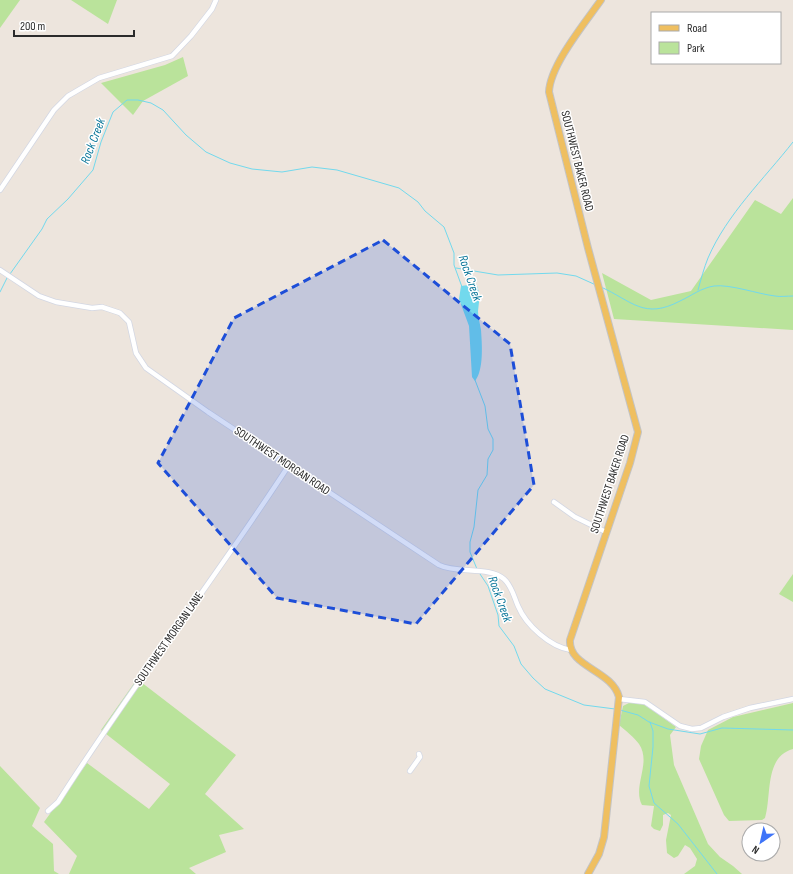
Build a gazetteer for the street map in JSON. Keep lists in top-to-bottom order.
{
  "streets": {
    "main road": ["SOUTHWEST BAKER ROAD"],
    "street": ["SOUTHWEST MORGAN ROAD", "SOUTHWEST MORGAN LANE"]
  },
  "crossings": [
    ["SOUTHWEST BAKER ROAD", "SOUTHWEST MORGAN ROAD"],
    ["SOUTHWEST MORGAN ROAD", "SOUTHWEST MORGAN LANE"]
  ],
  "water": ["Rock Creek"],
  "legend": ["Road", "Park"],
  "scale_bar": "200 m",
  "north": "bottom left"
}
